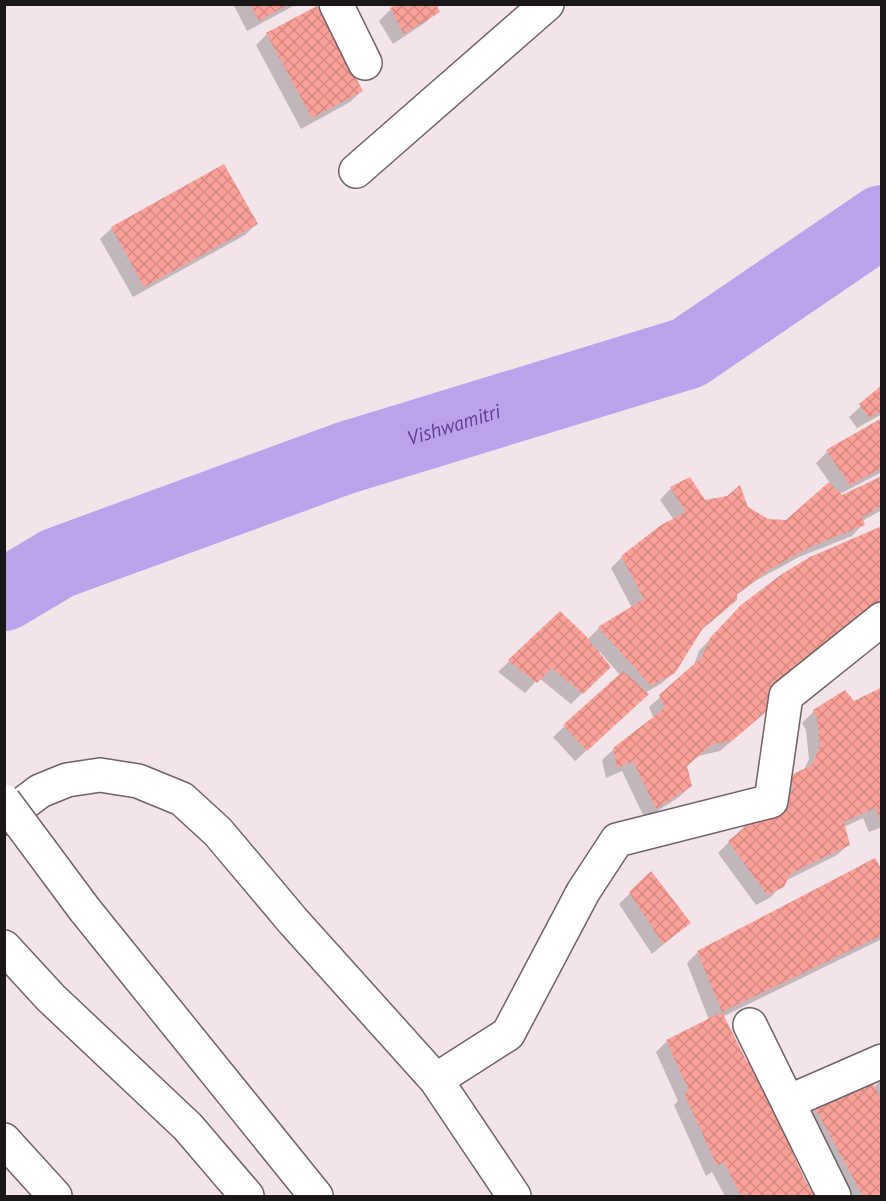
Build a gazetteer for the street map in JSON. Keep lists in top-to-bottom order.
{
  "water": ["Vishwamitri"]
}
